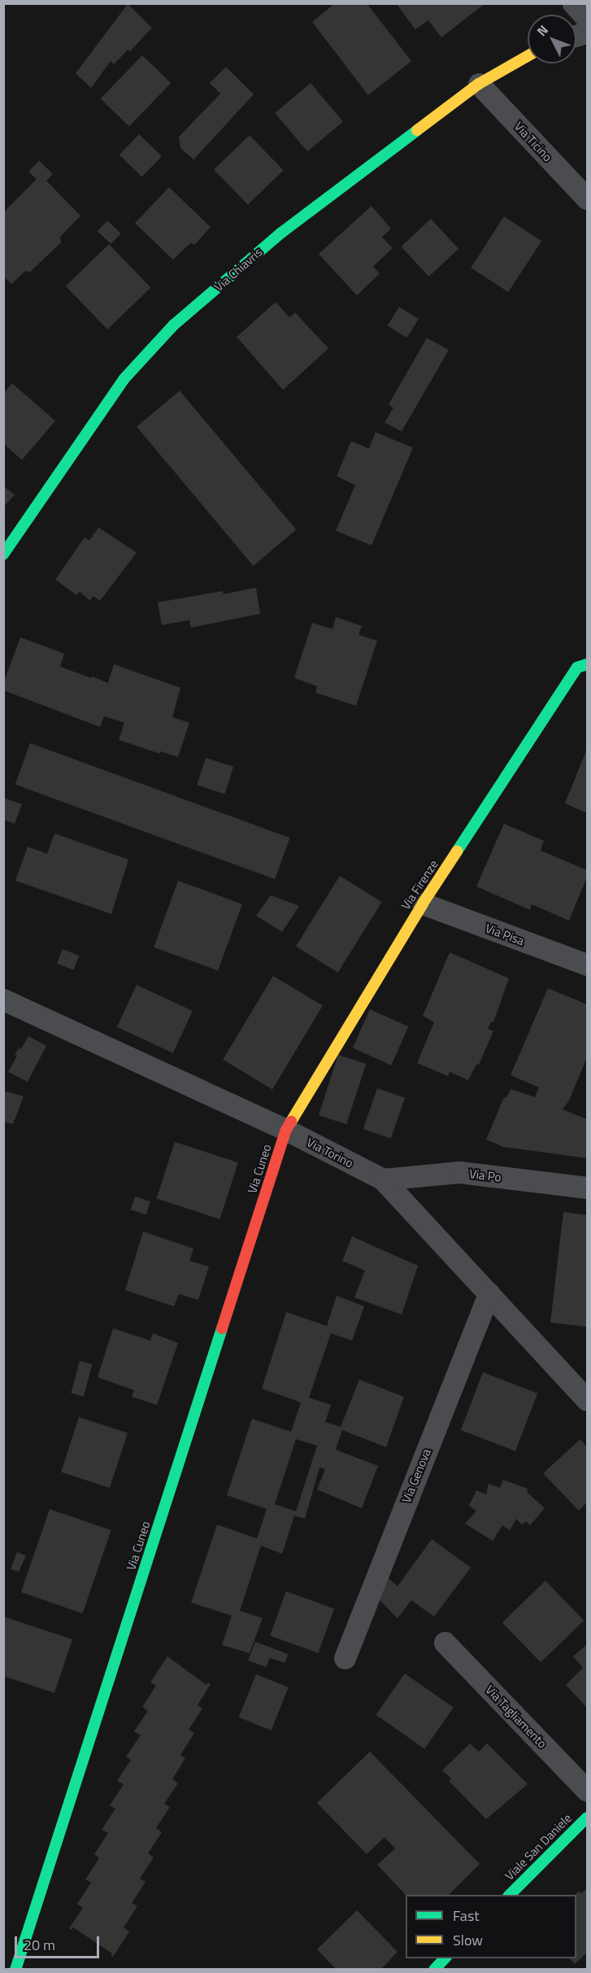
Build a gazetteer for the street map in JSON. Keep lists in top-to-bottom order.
{
  "streets": {
    "street": [
      "Via Ticino",
      "Via Chiavris",
      "Via Firenze",
      "Via Pisa",
      "Via Torino",
      "Via Cuneo",
      "Via Po",
      "Via Genova",
      "Via Tagliamento",
      "Viale San Daniele"
    ]
  },
  "crossings": [
    ["Via Ticino", "Via Chiavris"],
    ["Via Firenze", "Via Pisa"],
    ["Via Firenze", "Via Torino"],
    ["Via Firenze", "Via Cuneo"],
    ["Via Torino", "Via Cuneo"],
    ["Via Torino", "Via Po"],
    ["Via Torino", "Via Genova"]
  ],
  "legend": ["Fast", "Slow"],
  "scale_bar": "20 m",
  "north": "top left"
}
